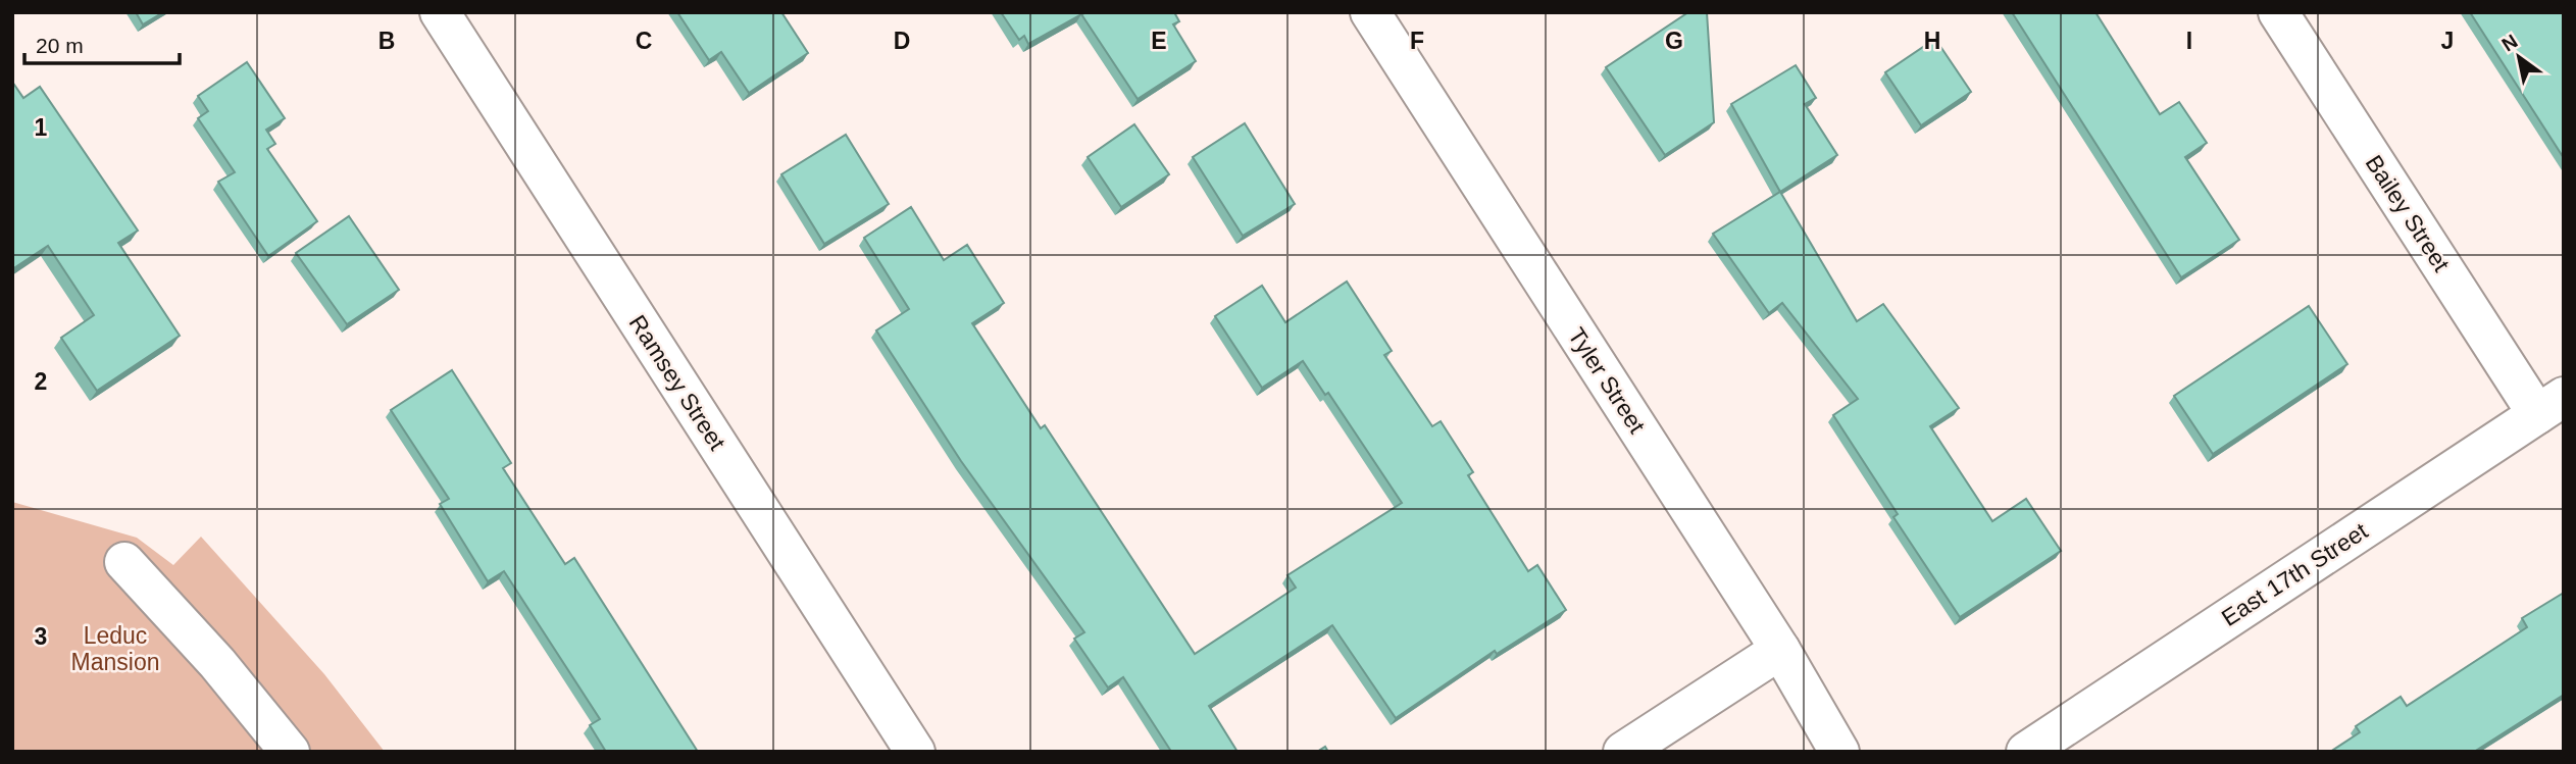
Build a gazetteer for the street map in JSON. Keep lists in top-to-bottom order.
{
  "streets": {
    "street": [
      "Bailey Street",
      "Tyler Street",
      "Ramsey Street",
      "East 17th Street"
    ]
  },
  "crossings": [
    ["Bailey Street", "East 17th Street"]
  ],
  "parks": ["Leduc Mansion"],
  "scale_bar": "20 m",
  "north": "top left",
  "grid": {
    "columns": [
      "B",
      "C",
      "D",
      "E",
      "F",
      "G",
      "H",
      "I",
      "J"
    ],
    "rows": ["1", "2", "3"]
  }
}
